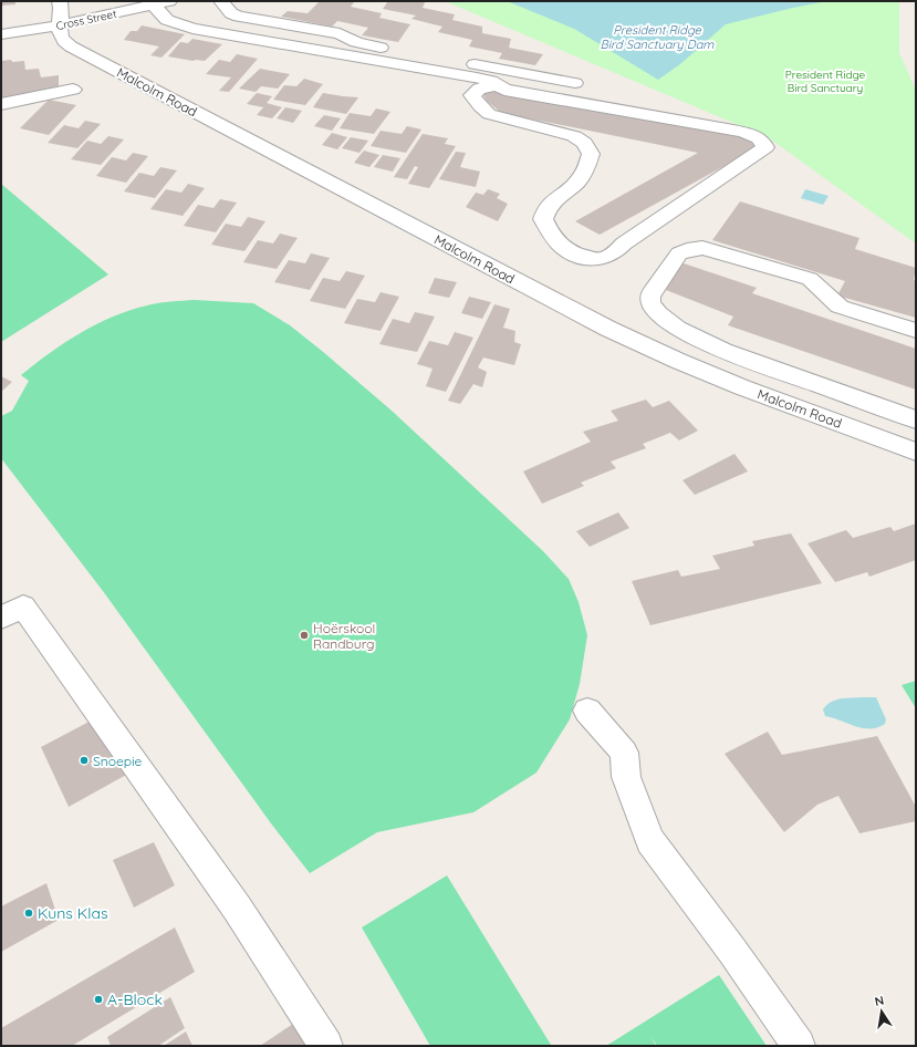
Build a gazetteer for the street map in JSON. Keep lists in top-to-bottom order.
{
  "streets": {
    "street": ["Cross Street", "Malcolm Road"]
  },
  "crossings": [
    ["Cross Street", "Malcolm Road"]
  ],
  "water": ["President Ridge Bird Sanctuary Dam"],
  "parks": ["President Ridge Bird Sanctuary"],
  "places": [
    "Hoërskool Randburg",
    "Snoepie",
    "Kuns Klas",
    "A-Block"
  ],
  "north": "top"
}
